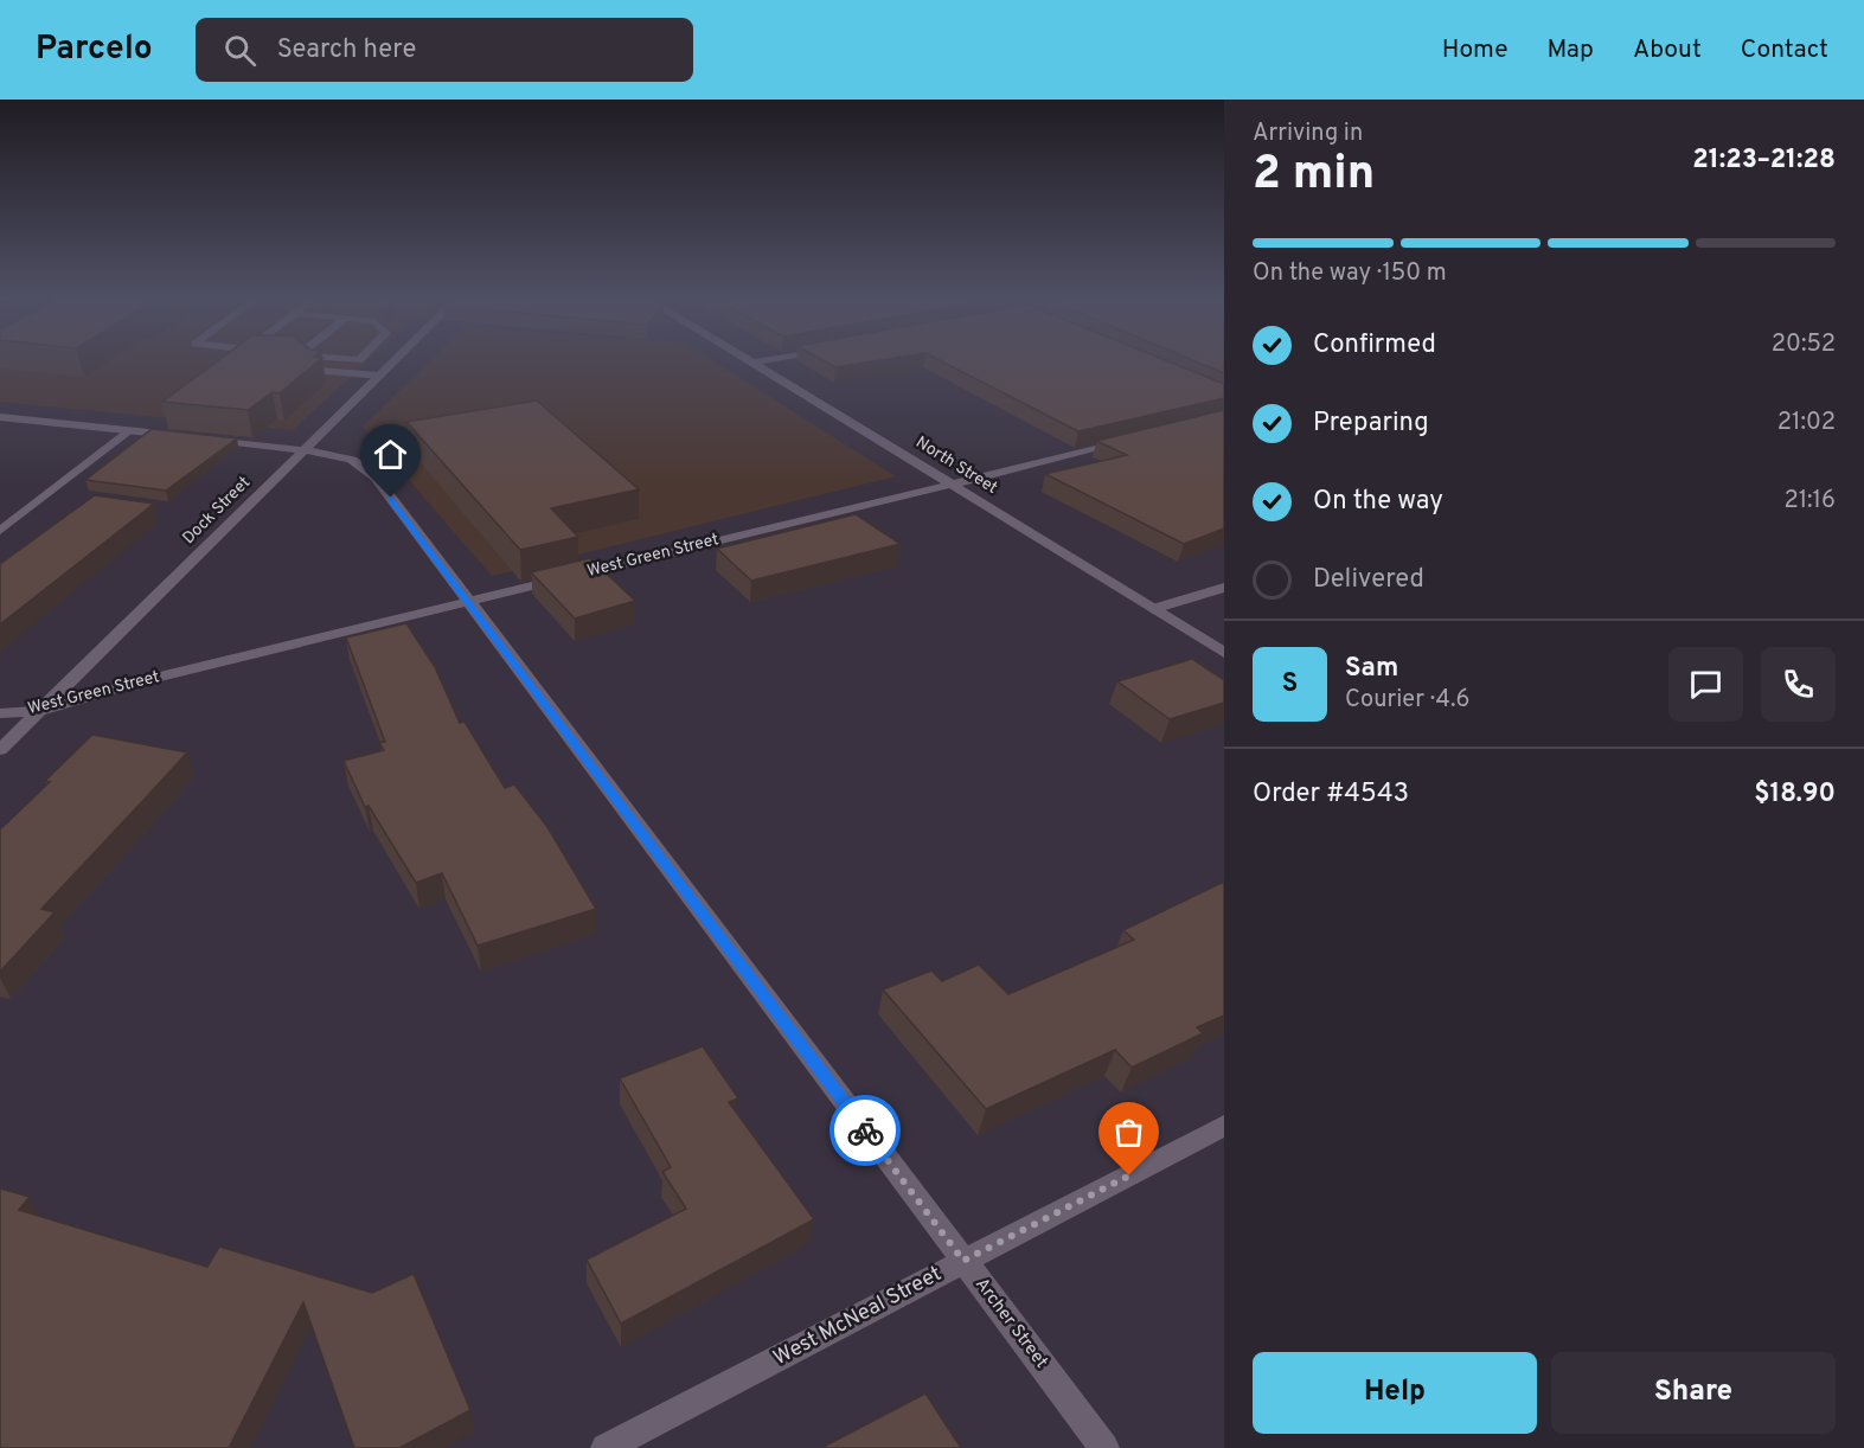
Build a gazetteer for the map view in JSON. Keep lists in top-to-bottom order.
{
  "streets": {
    "street": [
      "North Street",
      "Dock Street",
      "West Green Street",
      "West McNeal Street",
      "Archer Street"
    ]
  },
  "crossings": [
    ["North Street", "West Green Street"],
    ["Dock Street", "West Green Street"],
    ["Dock Street", "Archer Street"],
    ["West Green Street", "Archer Street"],
    ["West McNeal Street", "Archer Street"]
  ],
  "page": {
    "header": "Parcelo",
    "search": "Search here",
    "nav": [
      "Home",
      "Map",
      "About",
      "Contact"
    ],
    "heading": ["2 min", "Arriving in", "21:23–21:28"],
    "panel": [
      "Sam",
      "Courier · 4.6",
      "Order #4543",
      "$18.90"
    ],
    "bar": "On the way · 150 m",
    "list": [
      ["Confirmed", "20:52"],
      ["Preparing", "21:02"],
      ["On the way", "21:16"],
      "Delivered"
    ],
    "round": "S",
    "buttons": ["Help", "Share"]
  }
}
